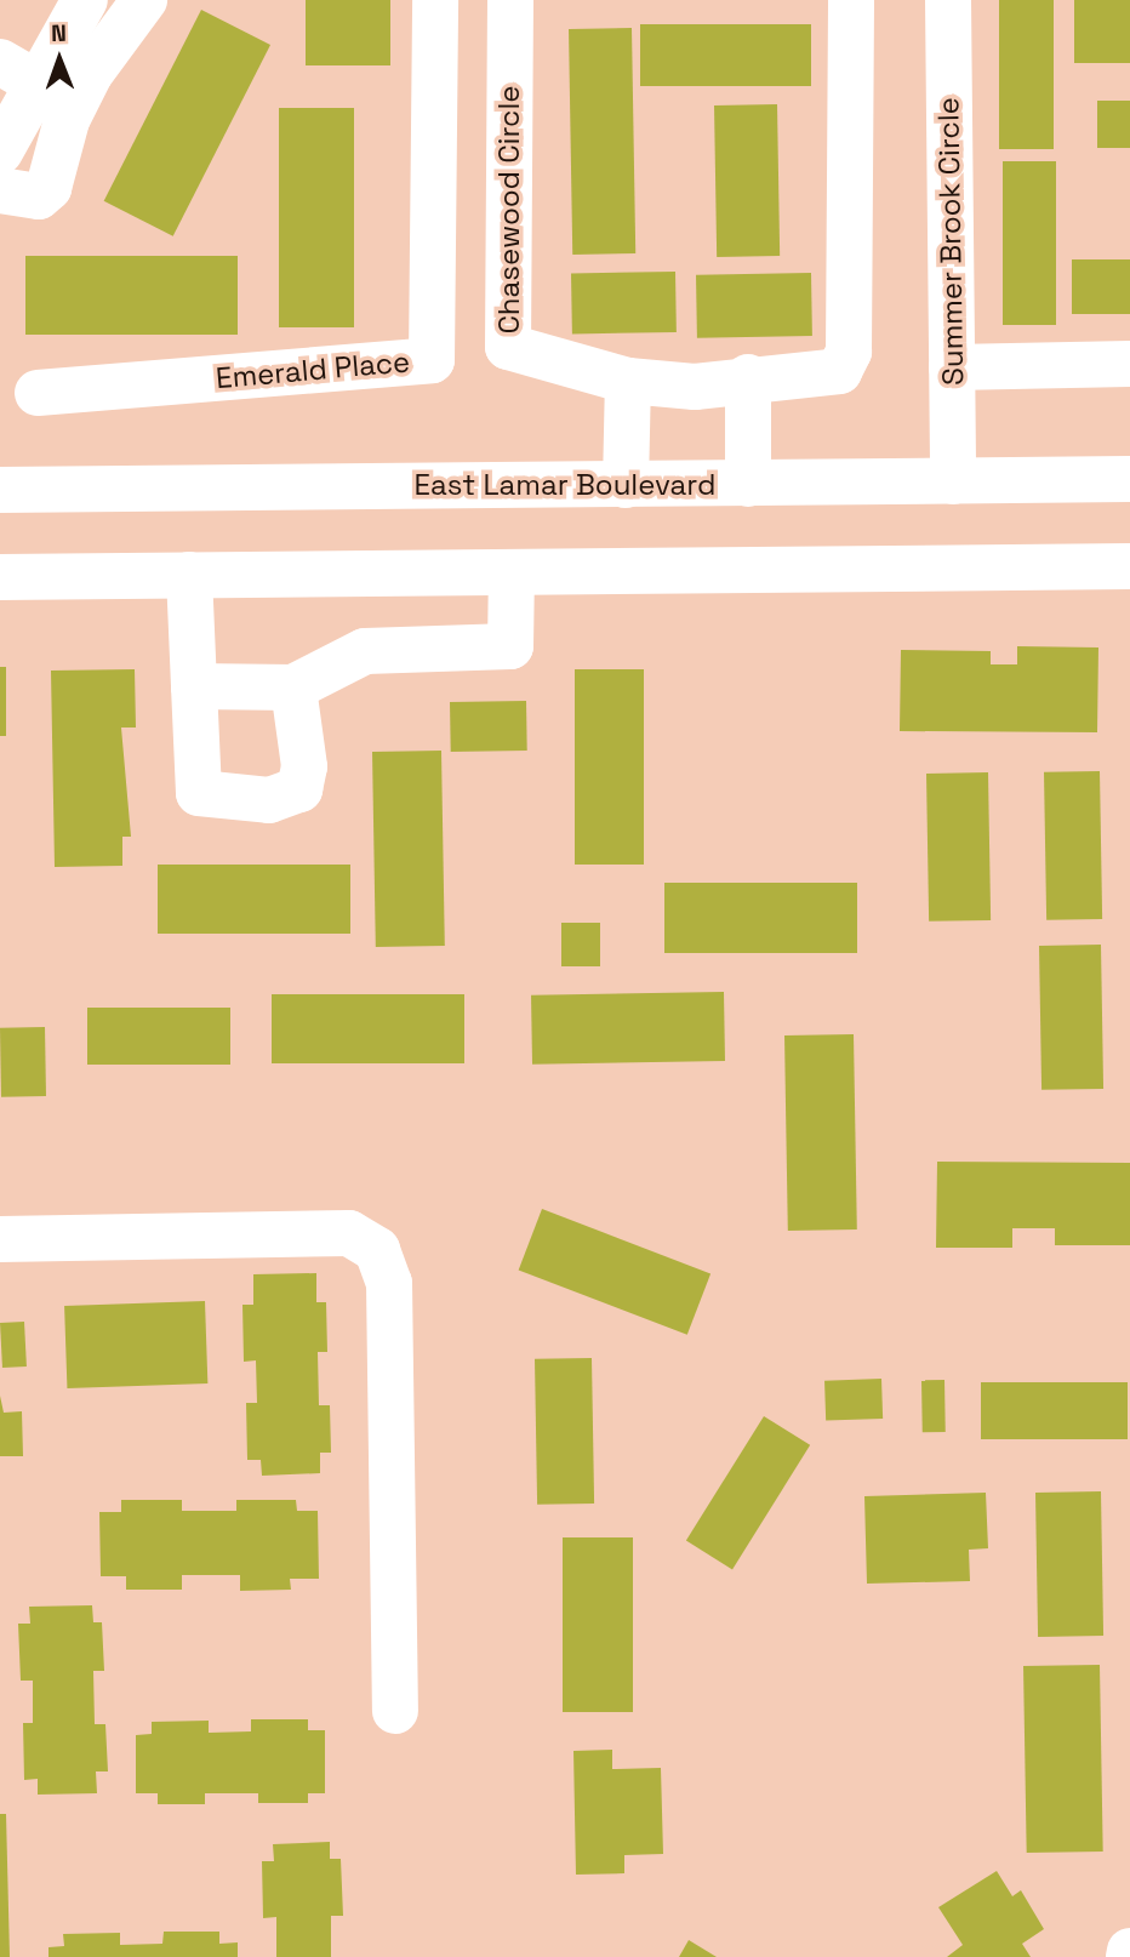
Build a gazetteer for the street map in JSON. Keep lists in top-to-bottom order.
{
  "streets": {
    "main road": [
      "Chasewood Circle",
      "Summer Brook Circle",
      "Emerald Place",
      "East Lamar Boulevard"
    ]
  },
  "crossings": [
    ["Summer Brook Circle", "East Lamar Boulevard"]
  ],
  "north": "top"
}
